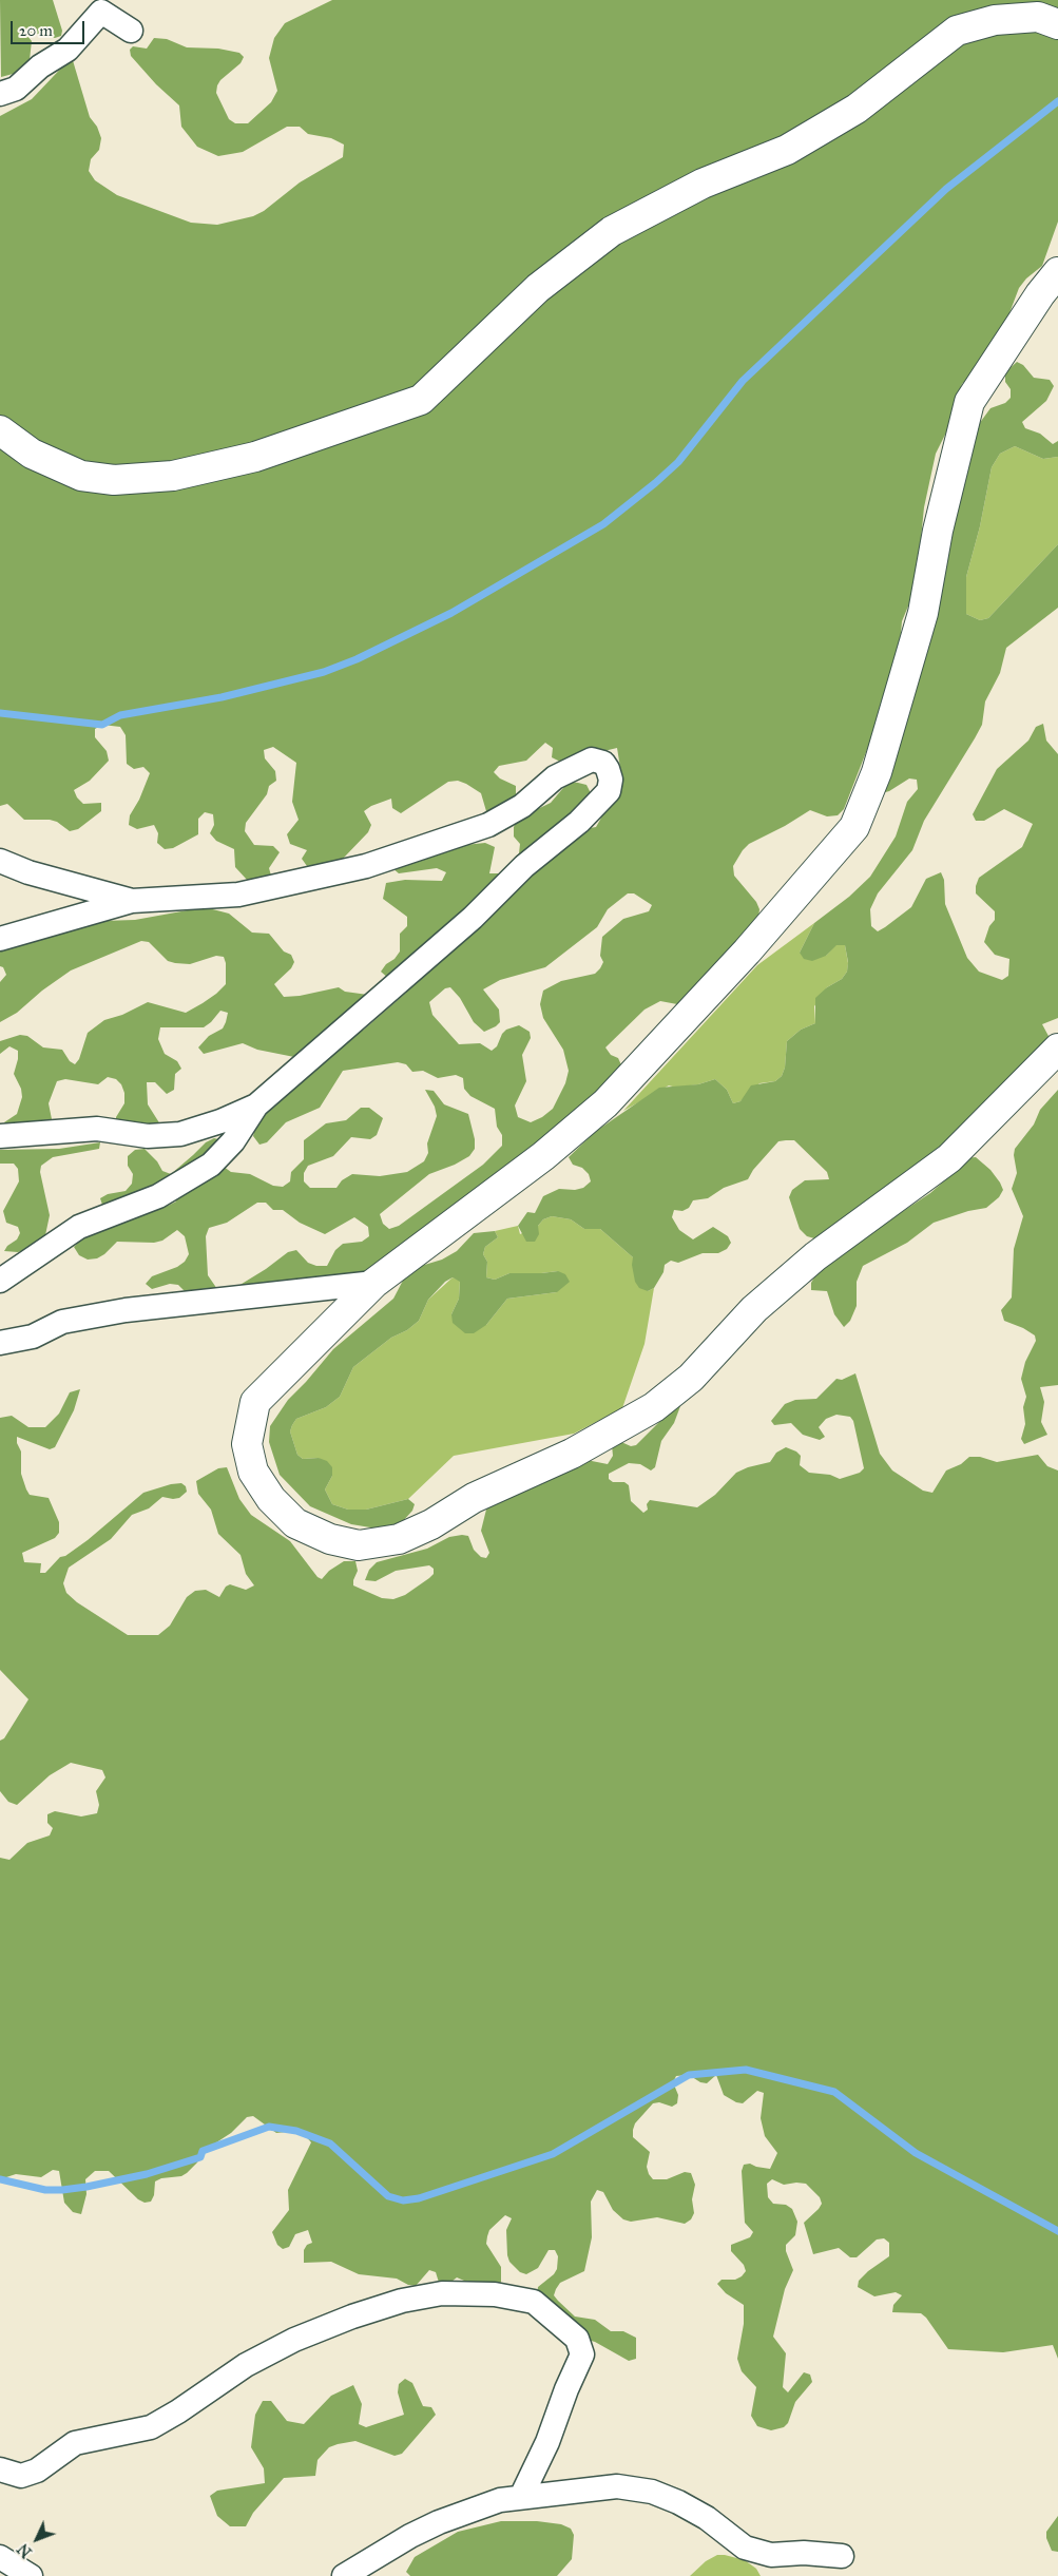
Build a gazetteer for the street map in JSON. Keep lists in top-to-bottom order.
{
  "scale_bar": "20 m",
  "north": "bottom left"
}
